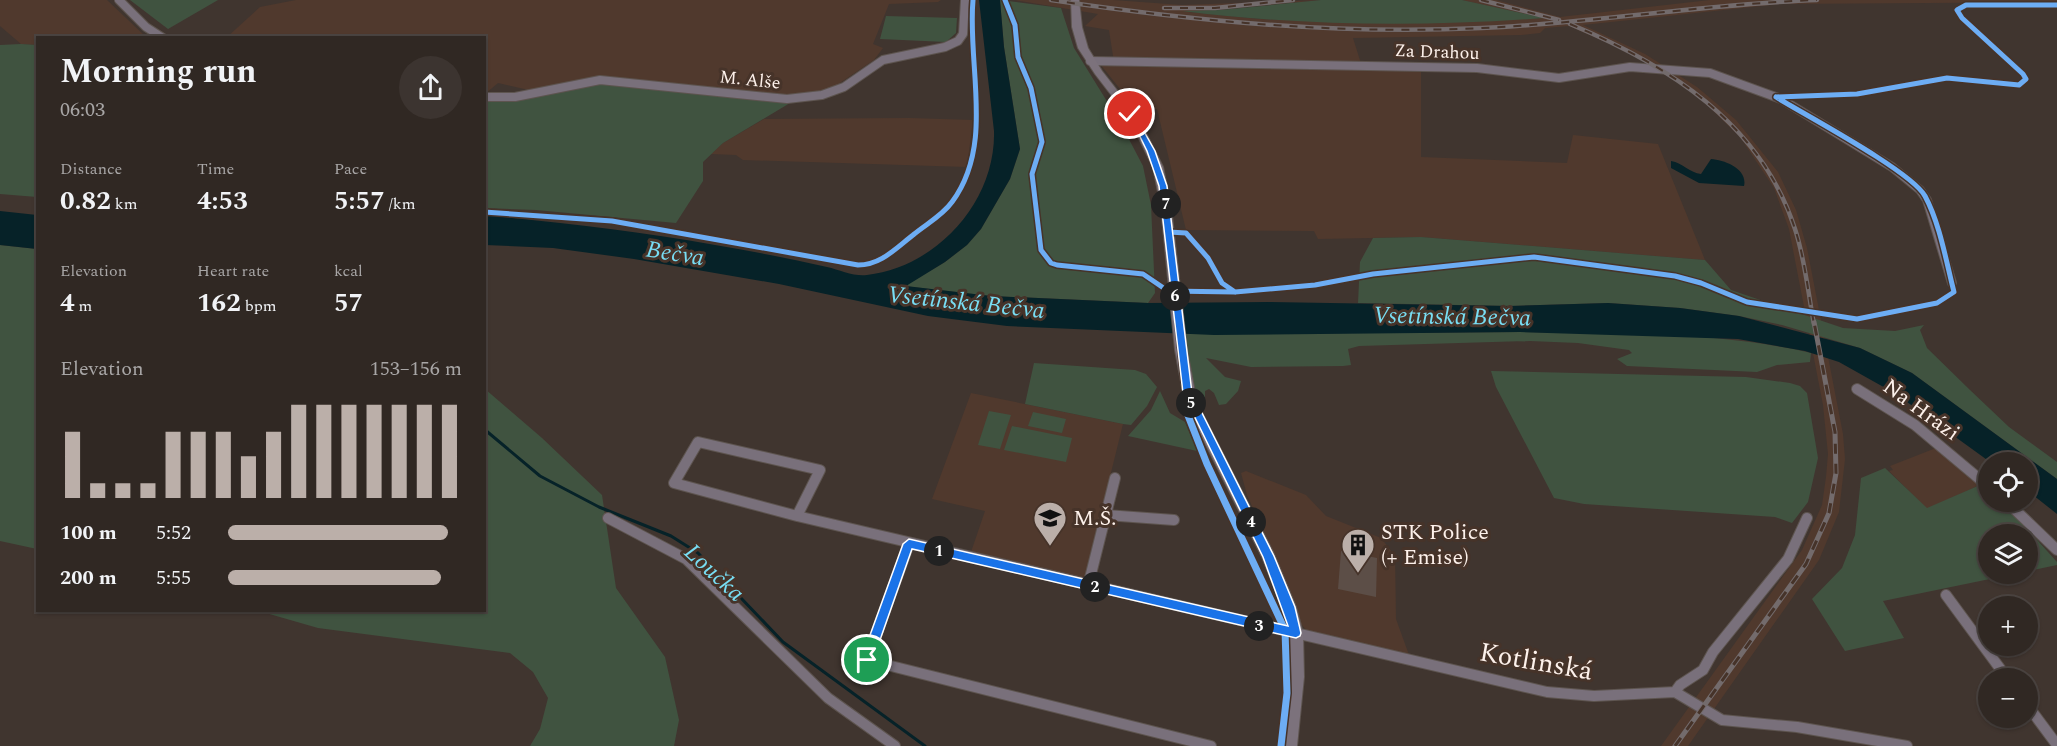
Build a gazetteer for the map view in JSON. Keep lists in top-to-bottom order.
{
  "streets": {
    "street": [
      "Za Drahou",
      "M. Alše",
      "Na Hrázi",
      "Kotlinská"
    ]
  },
  "water": ["Bečva", "Vsetínská Bečva", "Loučka"],
  "places": {
    "school or university": ["M.Š."],
    "building": ["STK Police (+ Emise)"]
  },
  "page": {
    "heading": ["Morning run", "06:03"],
    "stats": [
      ["Distance", "0.82 km"],
      ["Time", "4:53"],
      ["Pace", "5:57 /km"],
      ["Elevation", "4 m"],
      ["Heart rate", "162 bpm"],
      ["kcal", "57"]
    ],
    "pins": [
      "7",
      "6",
      "5",
      "4",
      "1",
      "2",
      "3"
    ],
    "chart": ["Elevation", "153–156 m"],
    "map_buttons": ["+", "−"],
    "list": [
      {
        "name": "100 m",
        "note": "5:52"
      },
      {
        "name": "200 m",
        "note": "5:55"
      }
    ]
  }
}
